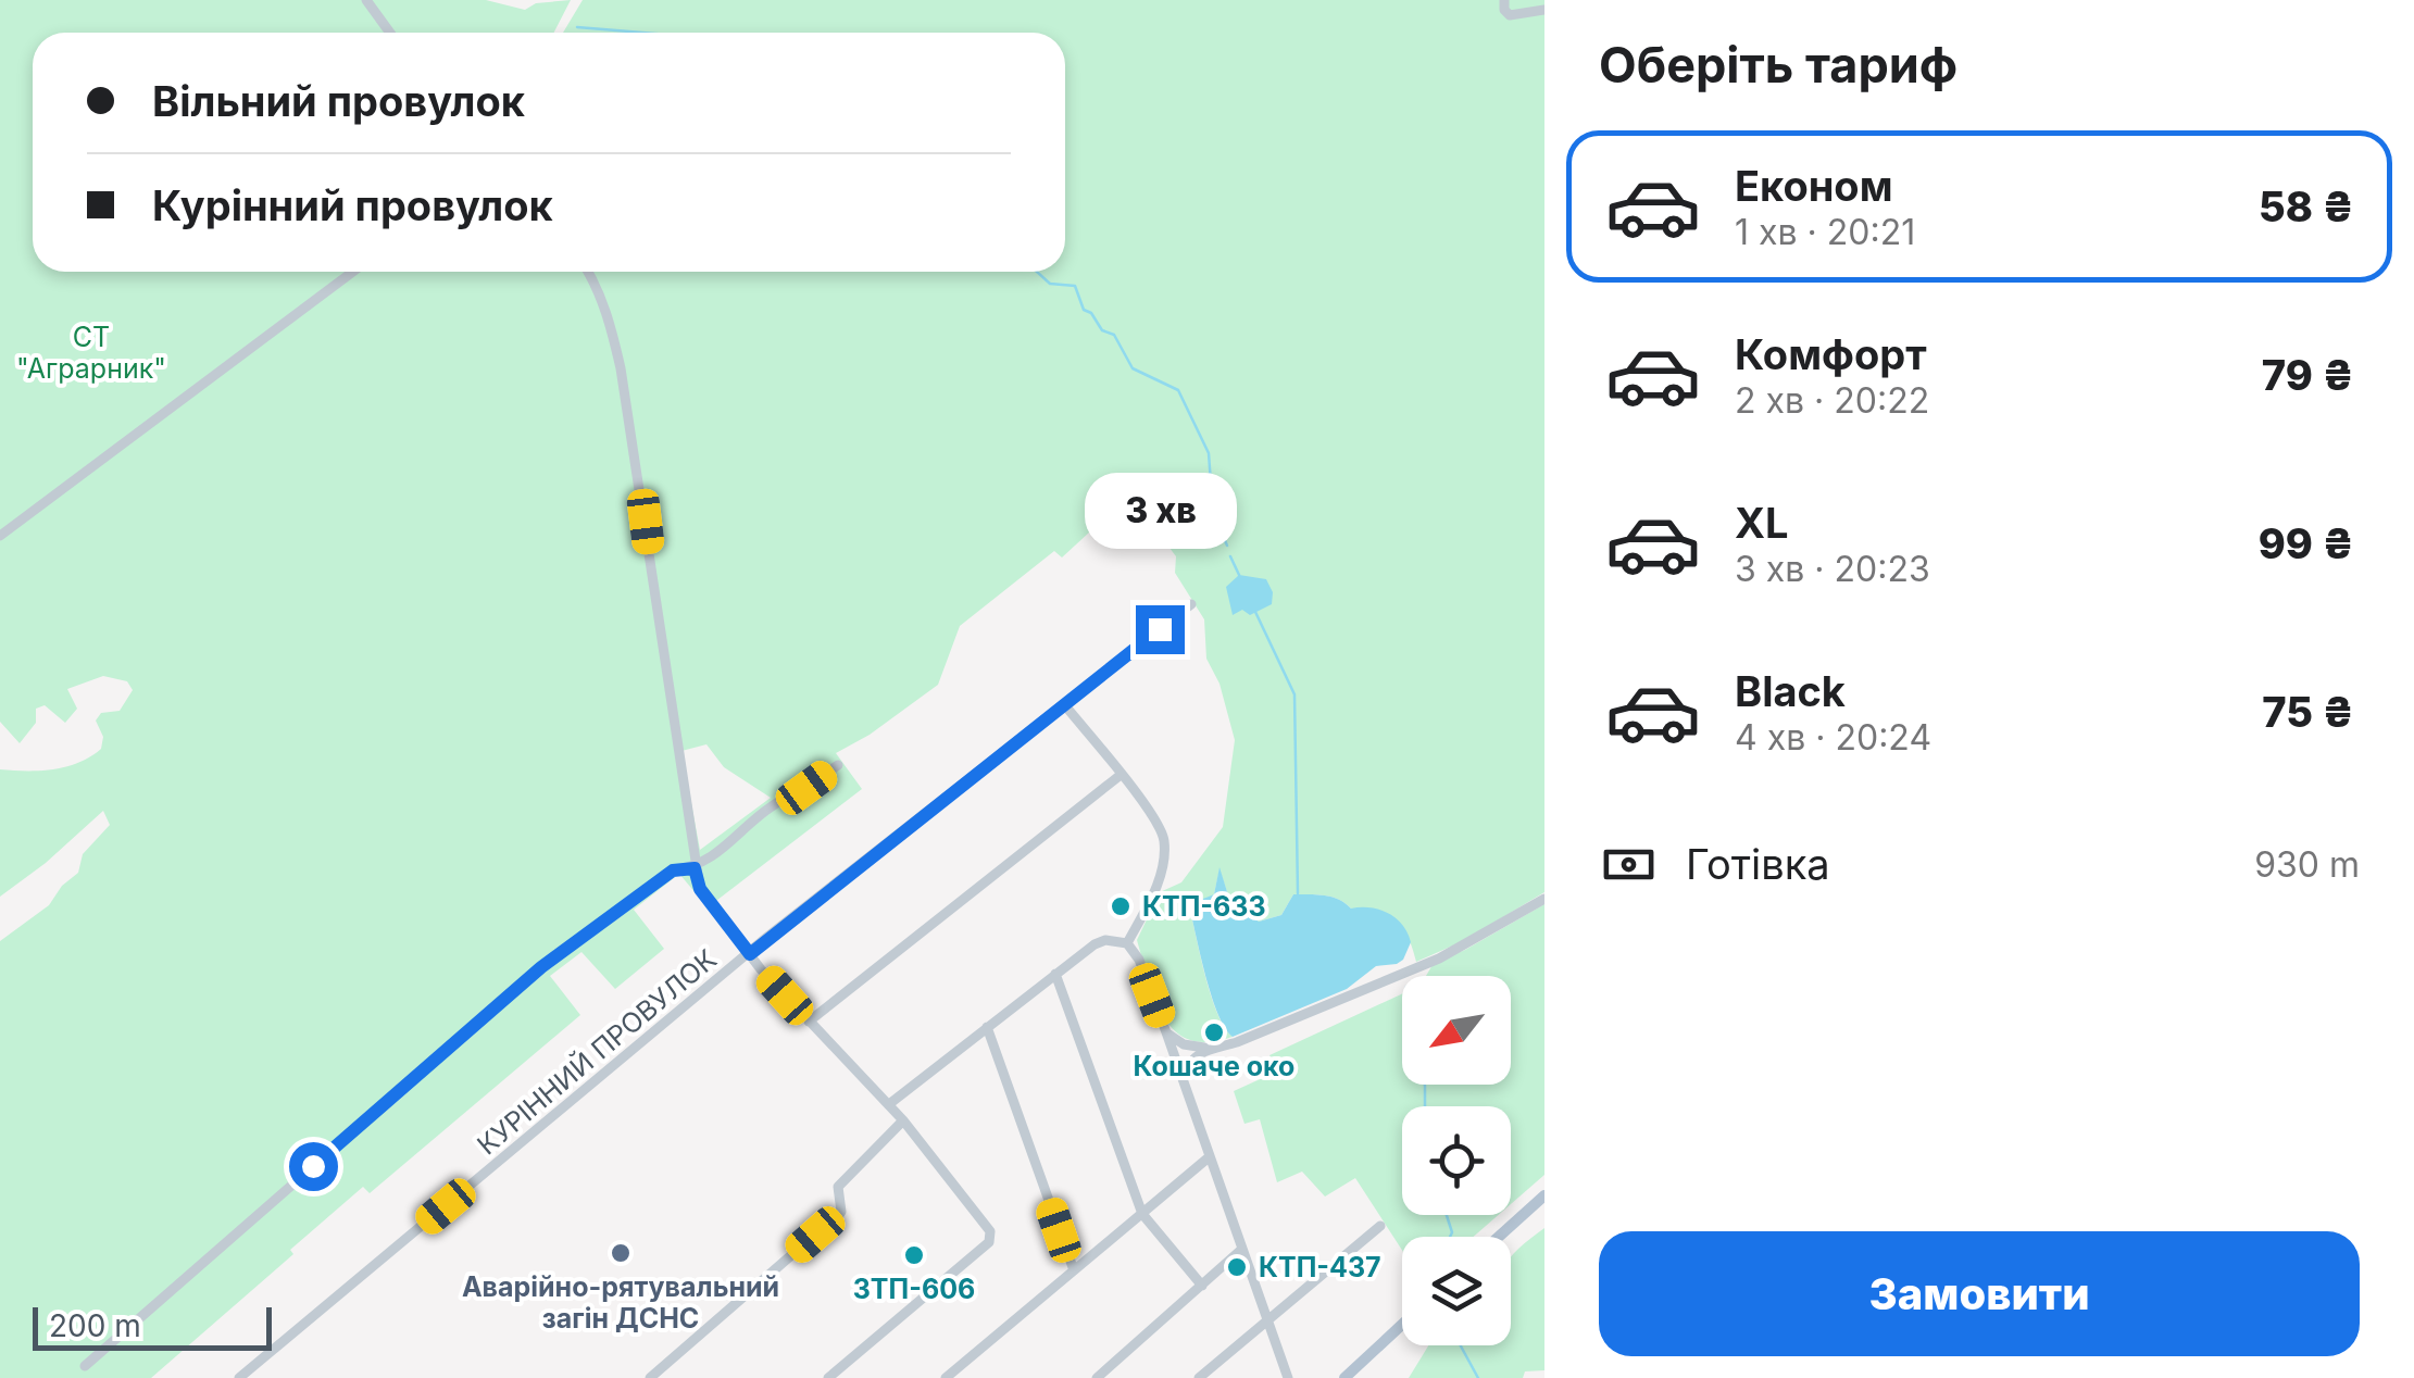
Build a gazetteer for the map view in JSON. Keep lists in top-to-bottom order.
{
  "streets": {
    "street": ["КУРІННИЙ ПРОВУЛОК"]
  },
  "parks": ["СТ \"Аграрник\""],
  "places": [
    "КТП-633",
    "Кошаче око",
    "Аварійно-рятувальний загін ДСНС",
    "ЗТП-606",
    "КТП-437"
  ],
  "scale_bar": "200 m",
  "north": "bottom left",
  "page": {
    "heading": "Оберіть тариф",
    "banner": ["Вільний провулок", "Курінний провулок"],
    "list": [
      {
        "name": "Економ",
        "note": "1 хв · 20:21",
        "value": "58 ₴"
      },
      {
        "name": "Комфорт",
        "note": "2 хв · 20:22",
        "value": "79 ₴"
      },
      {
        "name": "XL",
        "note": "3 хв · 20:23",
        "value": "99 ₴"
      },
      {
        "name": "Black",
        "note": "4 хв · 20:24",
        "value": "75 ₴"
      }
    ],
    "bubble": "3 хв",
    "pay": ["Готівка", "930 m"],
    "buttons": "Замовити",
    "scale": "200 m"
  }
}
